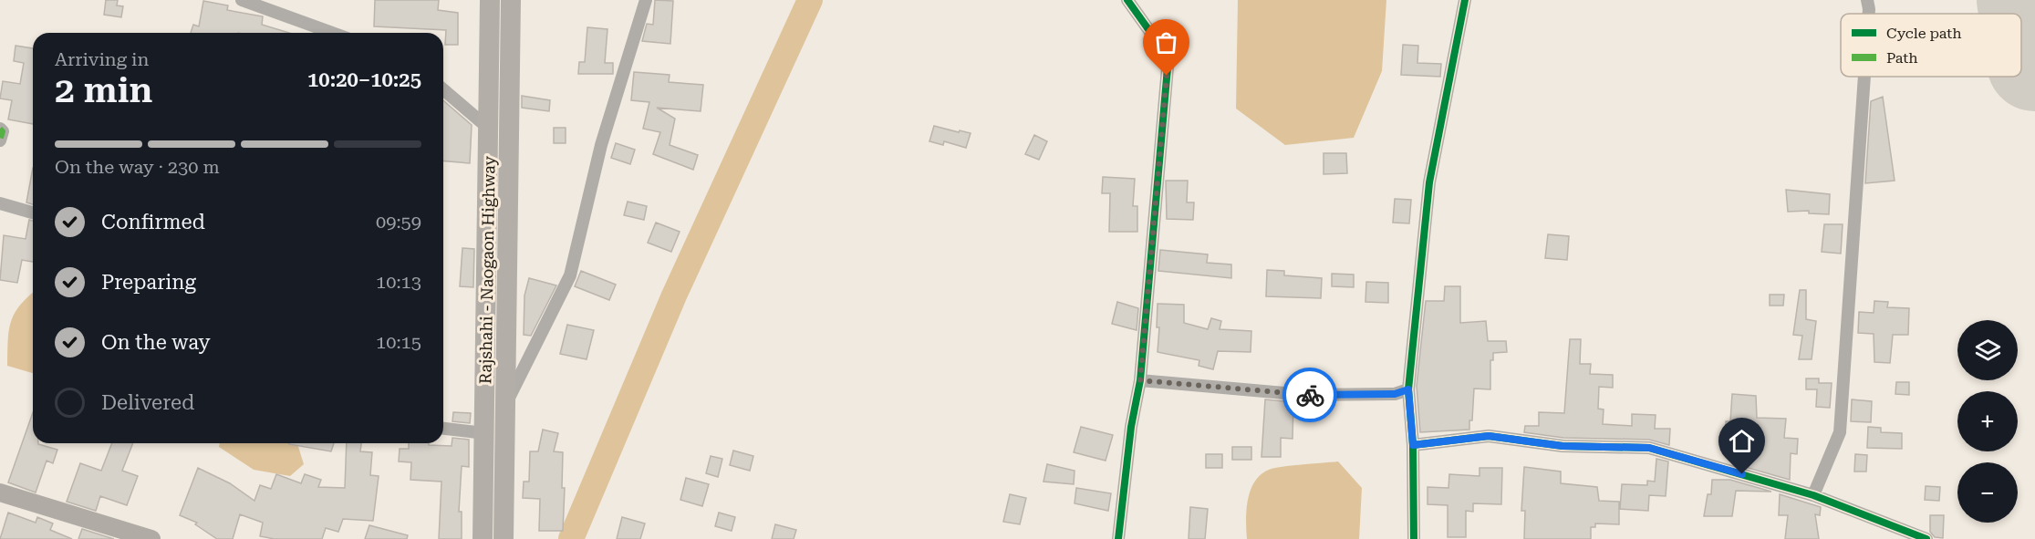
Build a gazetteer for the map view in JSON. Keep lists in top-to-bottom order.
{
  "streets": {
    "main road": ["Rajshahi - Naogaon Highway"]
  },
  "legend": ["Cycle path", "Path"],
  "page": {
    "heading": ["2 min", "Arriving in", "10:20–10:25"],
    "bar": "On the way · 230 m",
    "list": [
      ["Confirmed", "09:59"],
      ["Preparing", "10:13"],
      ["On the way", "10:15"],
      "Delivered"
    ],
    "map_buttons": ["+", "−"]
  }
}
